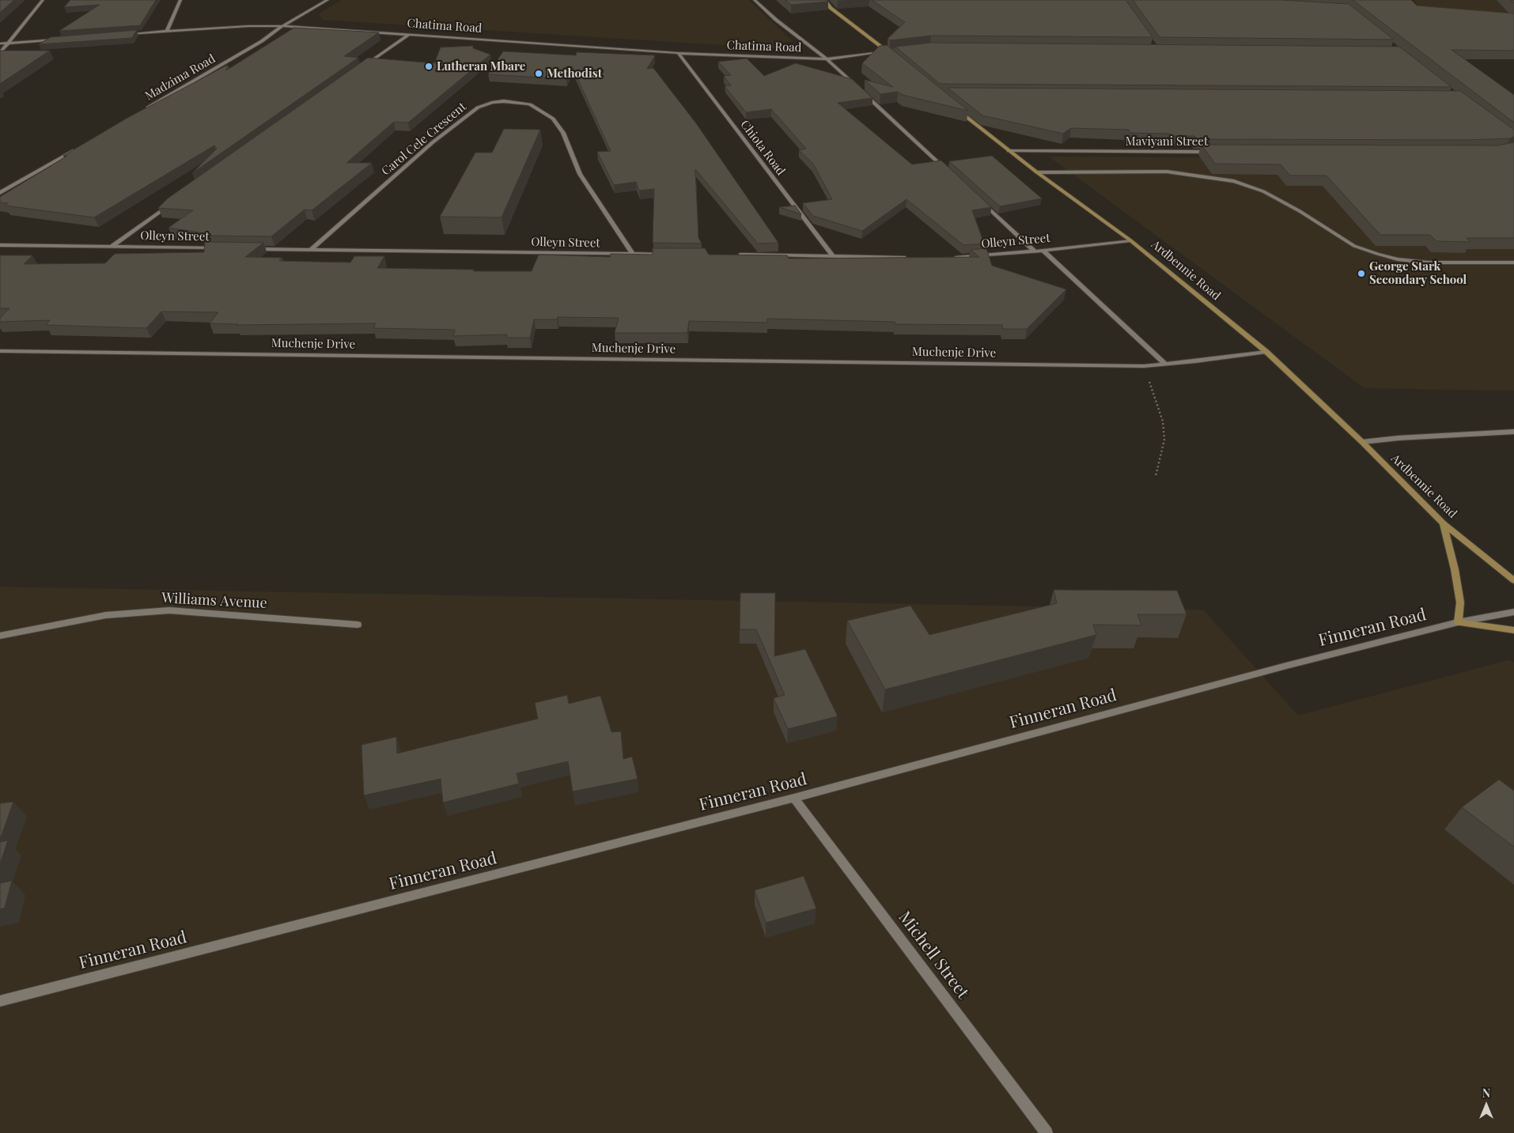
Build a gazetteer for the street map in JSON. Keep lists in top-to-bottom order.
{
  "streets": {
    "main road": ["Ardbennie Road"],
    "street": [
      "Chatima Road",
      "Madzima Road",
      "Carol Cele Crescent",
      "Maviyani Street",
      "Chiota Road",
      "Olleyn Street",
      "Muchenje Drive",
      "Williams Avenue",
      "Finneran Road",
      "Michell Street"
    ]
  },
  "crossings": [
    ["Chatima Road", "Madzima Road"],
    ["Chatima Road", "Chiota Road"],
    ["Carol Cele Crescent", "Olleyn Street"],
    ["Maviyani Street", "Ardbennie Road"],
    ["Olleyn Street", "Ardbennie Road"],
    ["Ardbennie Road", "Muchenje Drive"],
    ["Finneran Road", "Michell Street"]
  ],
  "places": ["Lutheran Mbare", "Methodist", "George Stark Secondary School"],
  "north": "top"
}
